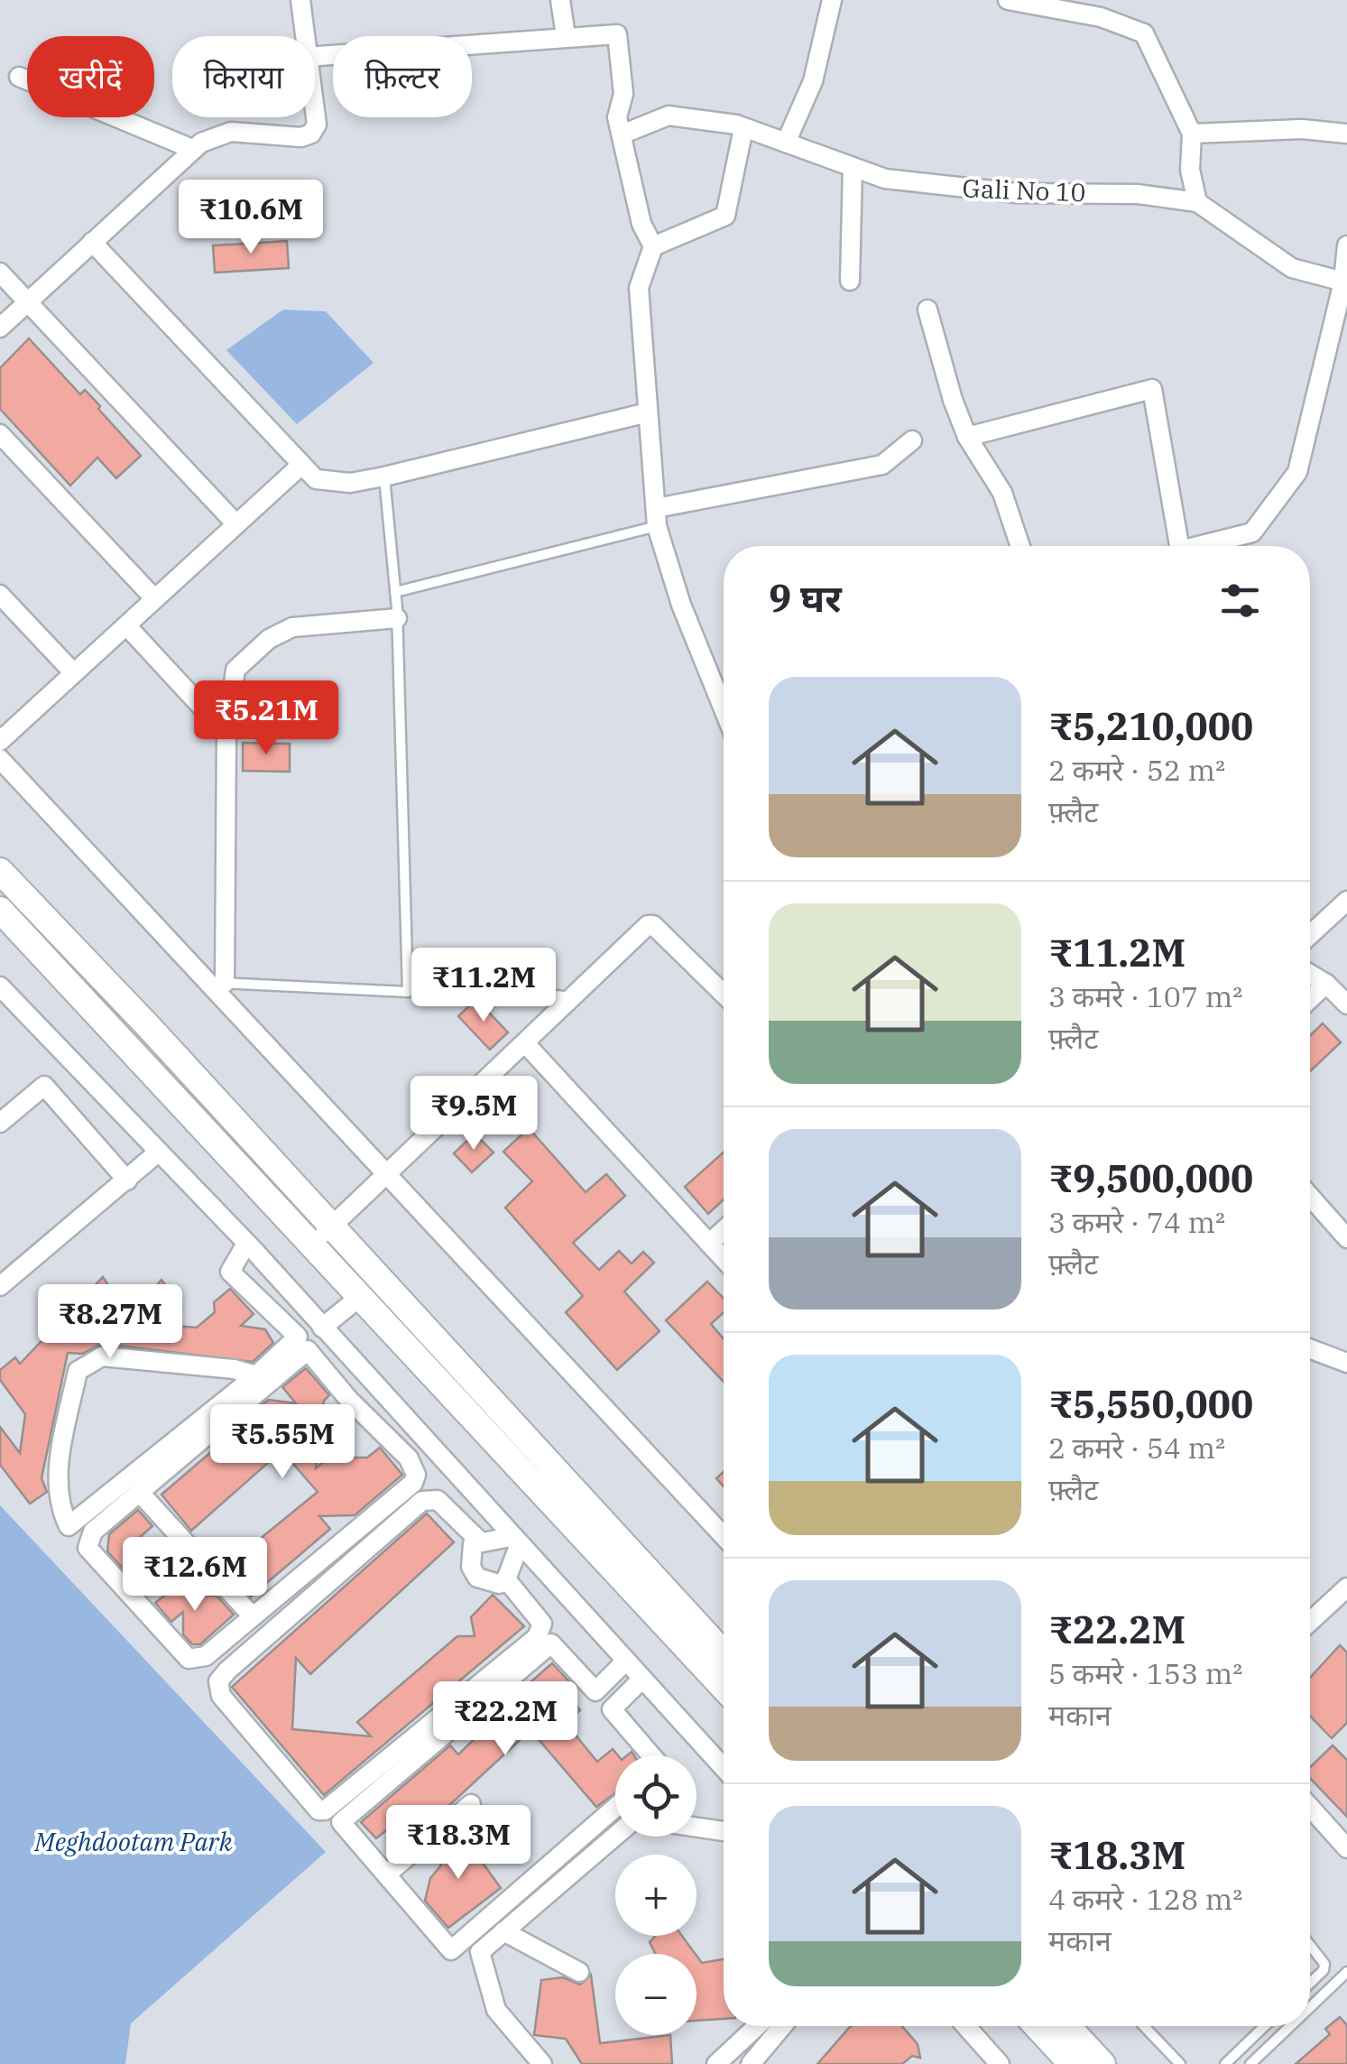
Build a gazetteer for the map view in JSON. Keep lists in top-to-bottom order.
{
  "streets": {
    "street": ["Gali No 10"]
  },
  "parks": ["Meghdootam Park"],
  "page": {
    "chip": ["खरीदें", "किराया", "फ़िल्टर"],
    "price": [
      "₹10.6M",
      "₹5.21M",
      "₹11.2M",
      "₹9.5M",
      "₹8.27M",
      "₹5.55M",
      "₹12.6M",
      "₹22.2M",
      "₹18.3M"
    ],
    "heading": "9 घर",
    "list": [
      {
        "name": "₹5,210,000",
        "note": "2 कमरे · 52 m² · फ़्लैट"
      },
      {
        "name": "₹11.2M",
        "note": "3 कमरे · 107 m² · फ़्लैट"
      },
      {
        "name": "₹9,500,000",
        "note": "3 कमरे · 74 m² · फ़्लैट"
      },
      {
        "name": "₹5,550,000",
        "note": "2 कमरे · 54 m² · फ़्लैट"
      },
      {
        "name": "₹22.2M",
        "note": "5 कमरे · 153 m² · मकान"
      },
      {
        "name": "₹18.3M",
        "note": "4 कमरे · 128 m² · मकान"
      }
    ],
    "map_buttons": ["+", "−"]
  }
}
